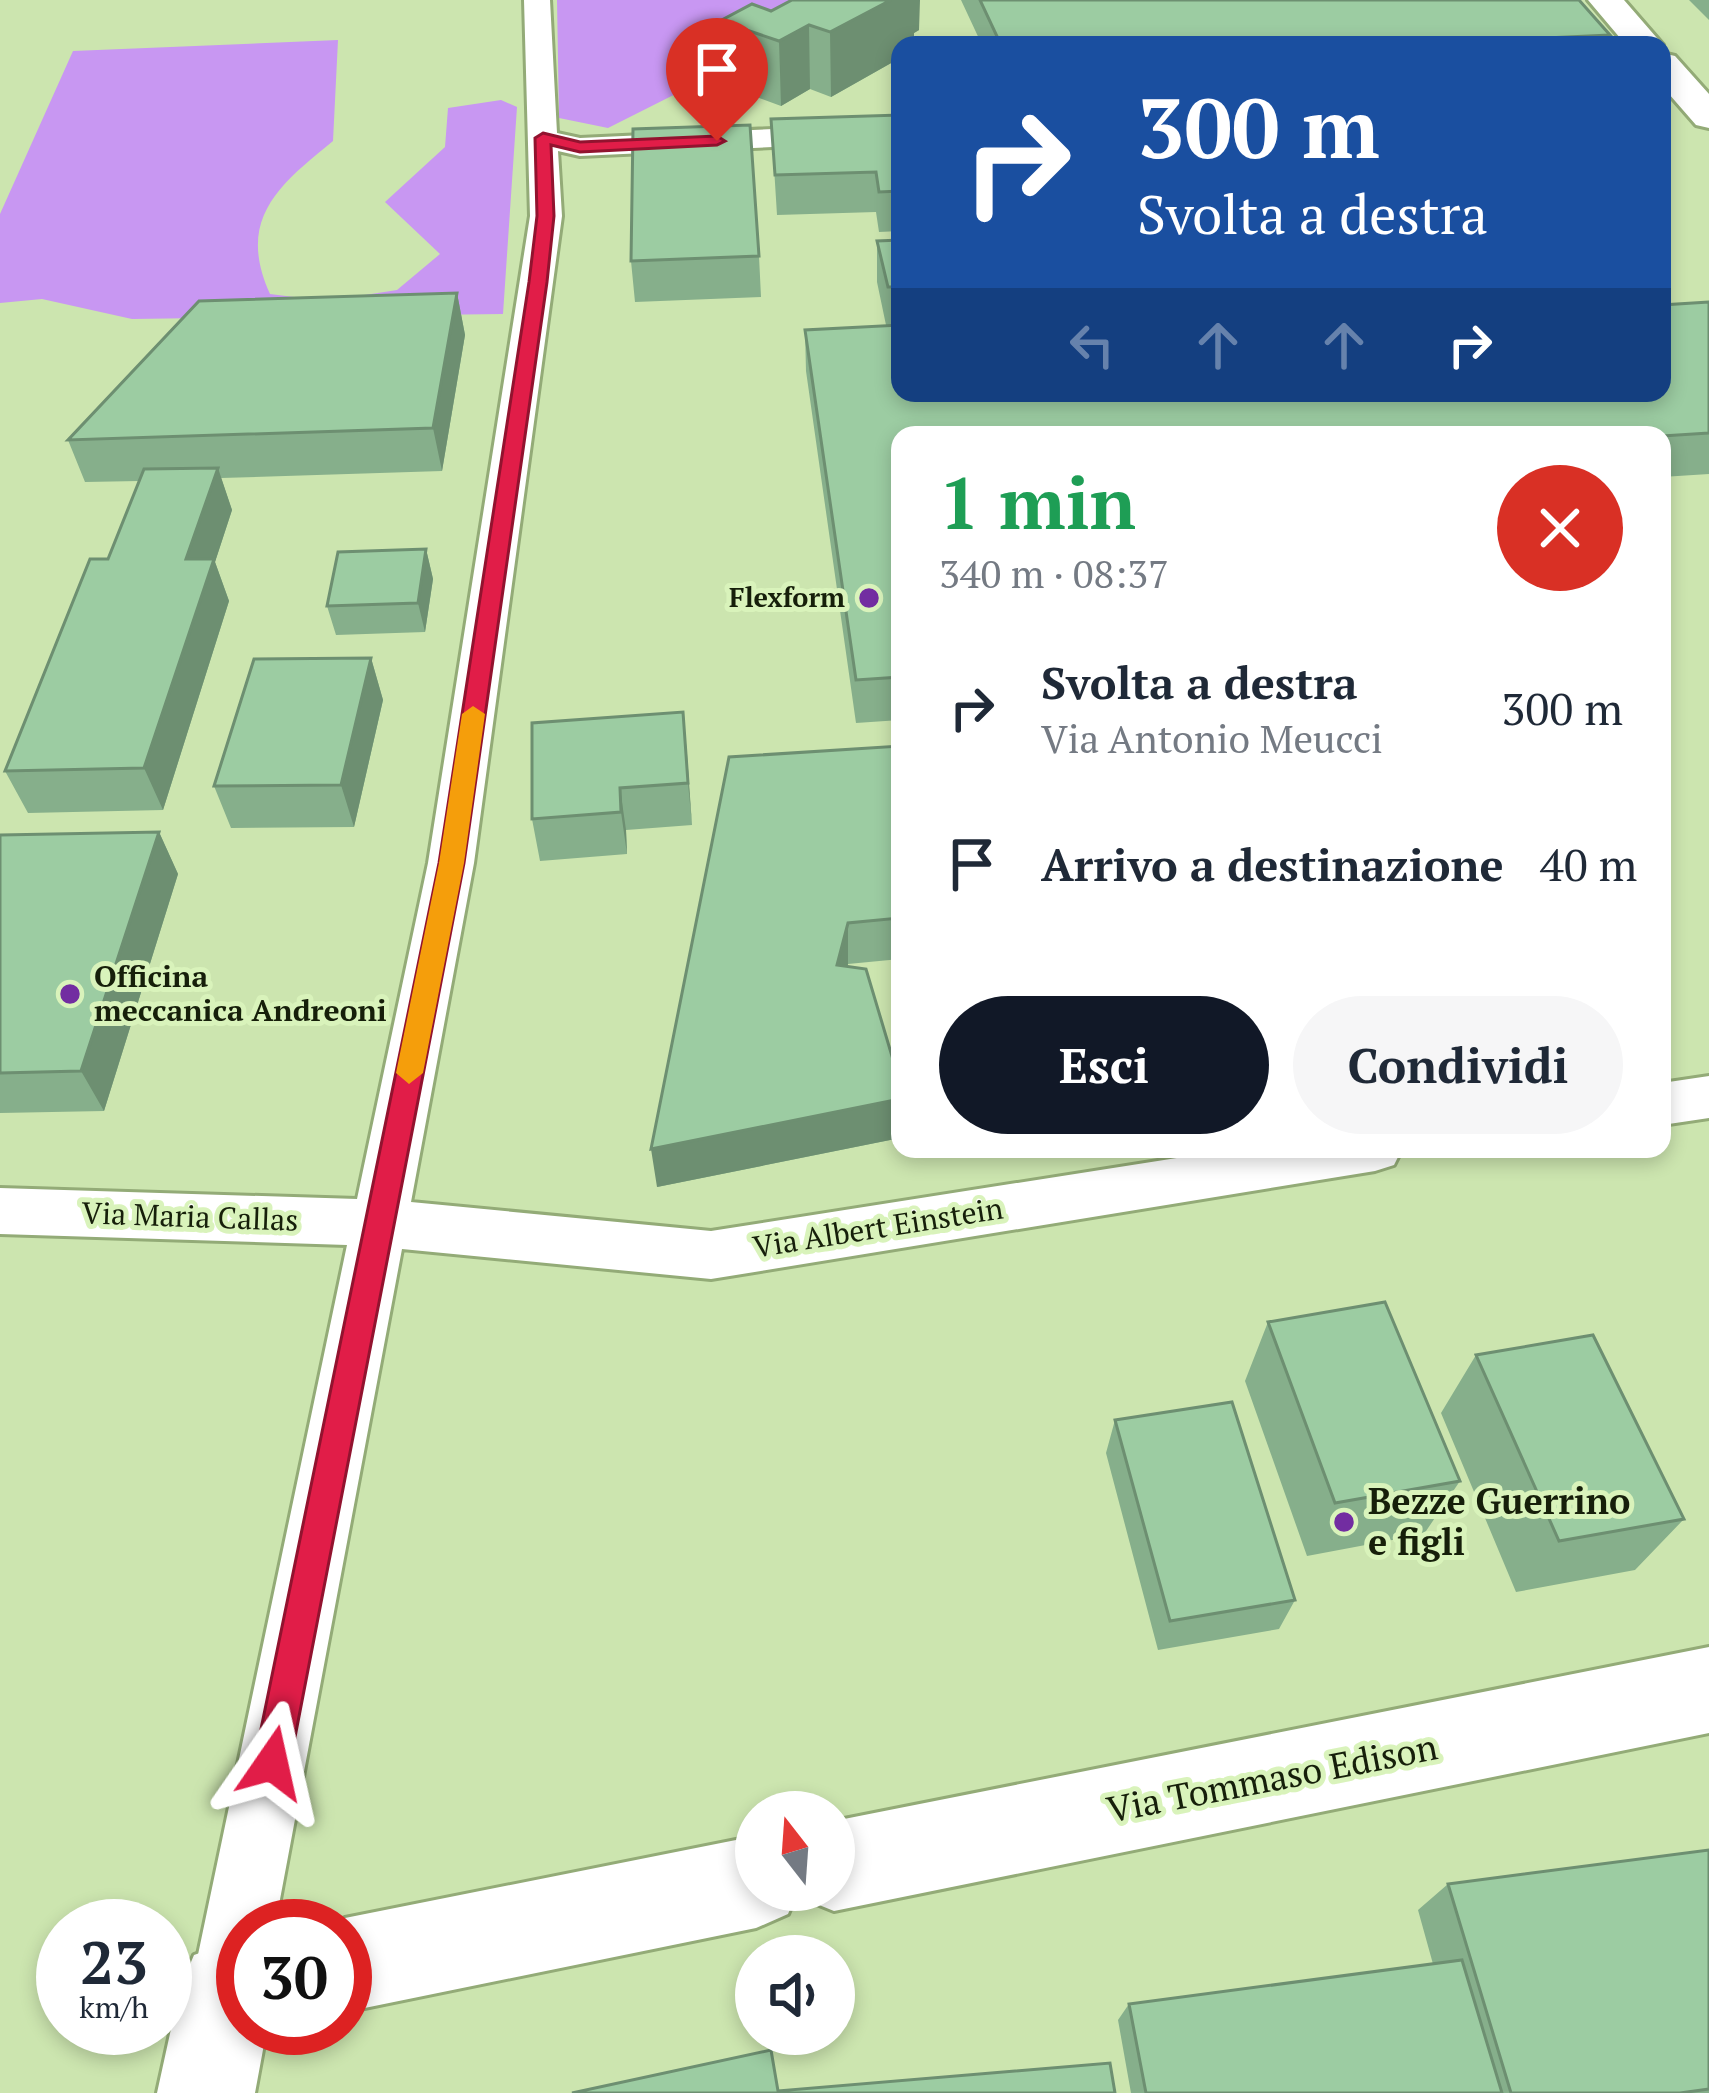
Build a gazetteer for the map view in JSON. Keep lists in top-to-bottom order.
{
  "streets": {
    "street": ["Via Maria Callas", "Via Albert Einstein", "Via Tommaso Edison"]
  },
  "crossings": [
    ["Via Maria Callas", "Via Albert Einstein"]
  ],
  "places": ["Flexform", "Officina meccanica Andreoni", "Bezze Guerrino e figli"],
  "north": "top",
  "page": {
    "turn": ["300 m", "Svolta a destra"],
    "heading": ["1 min", "340 m · 08:37"],
    "list": [
      {
        "name": "Svolta a destra",
        "note": "Via Antonio Meucci",
        "value": "300 m"
      },
      {
        "name": "Arrivo a destinazione",
        "value": "40 m"
      }
    ],
    "buttons": ["Esci", "Condividi"],
    "speed": "23 km/h",
    "limit": "30"
  }
}
